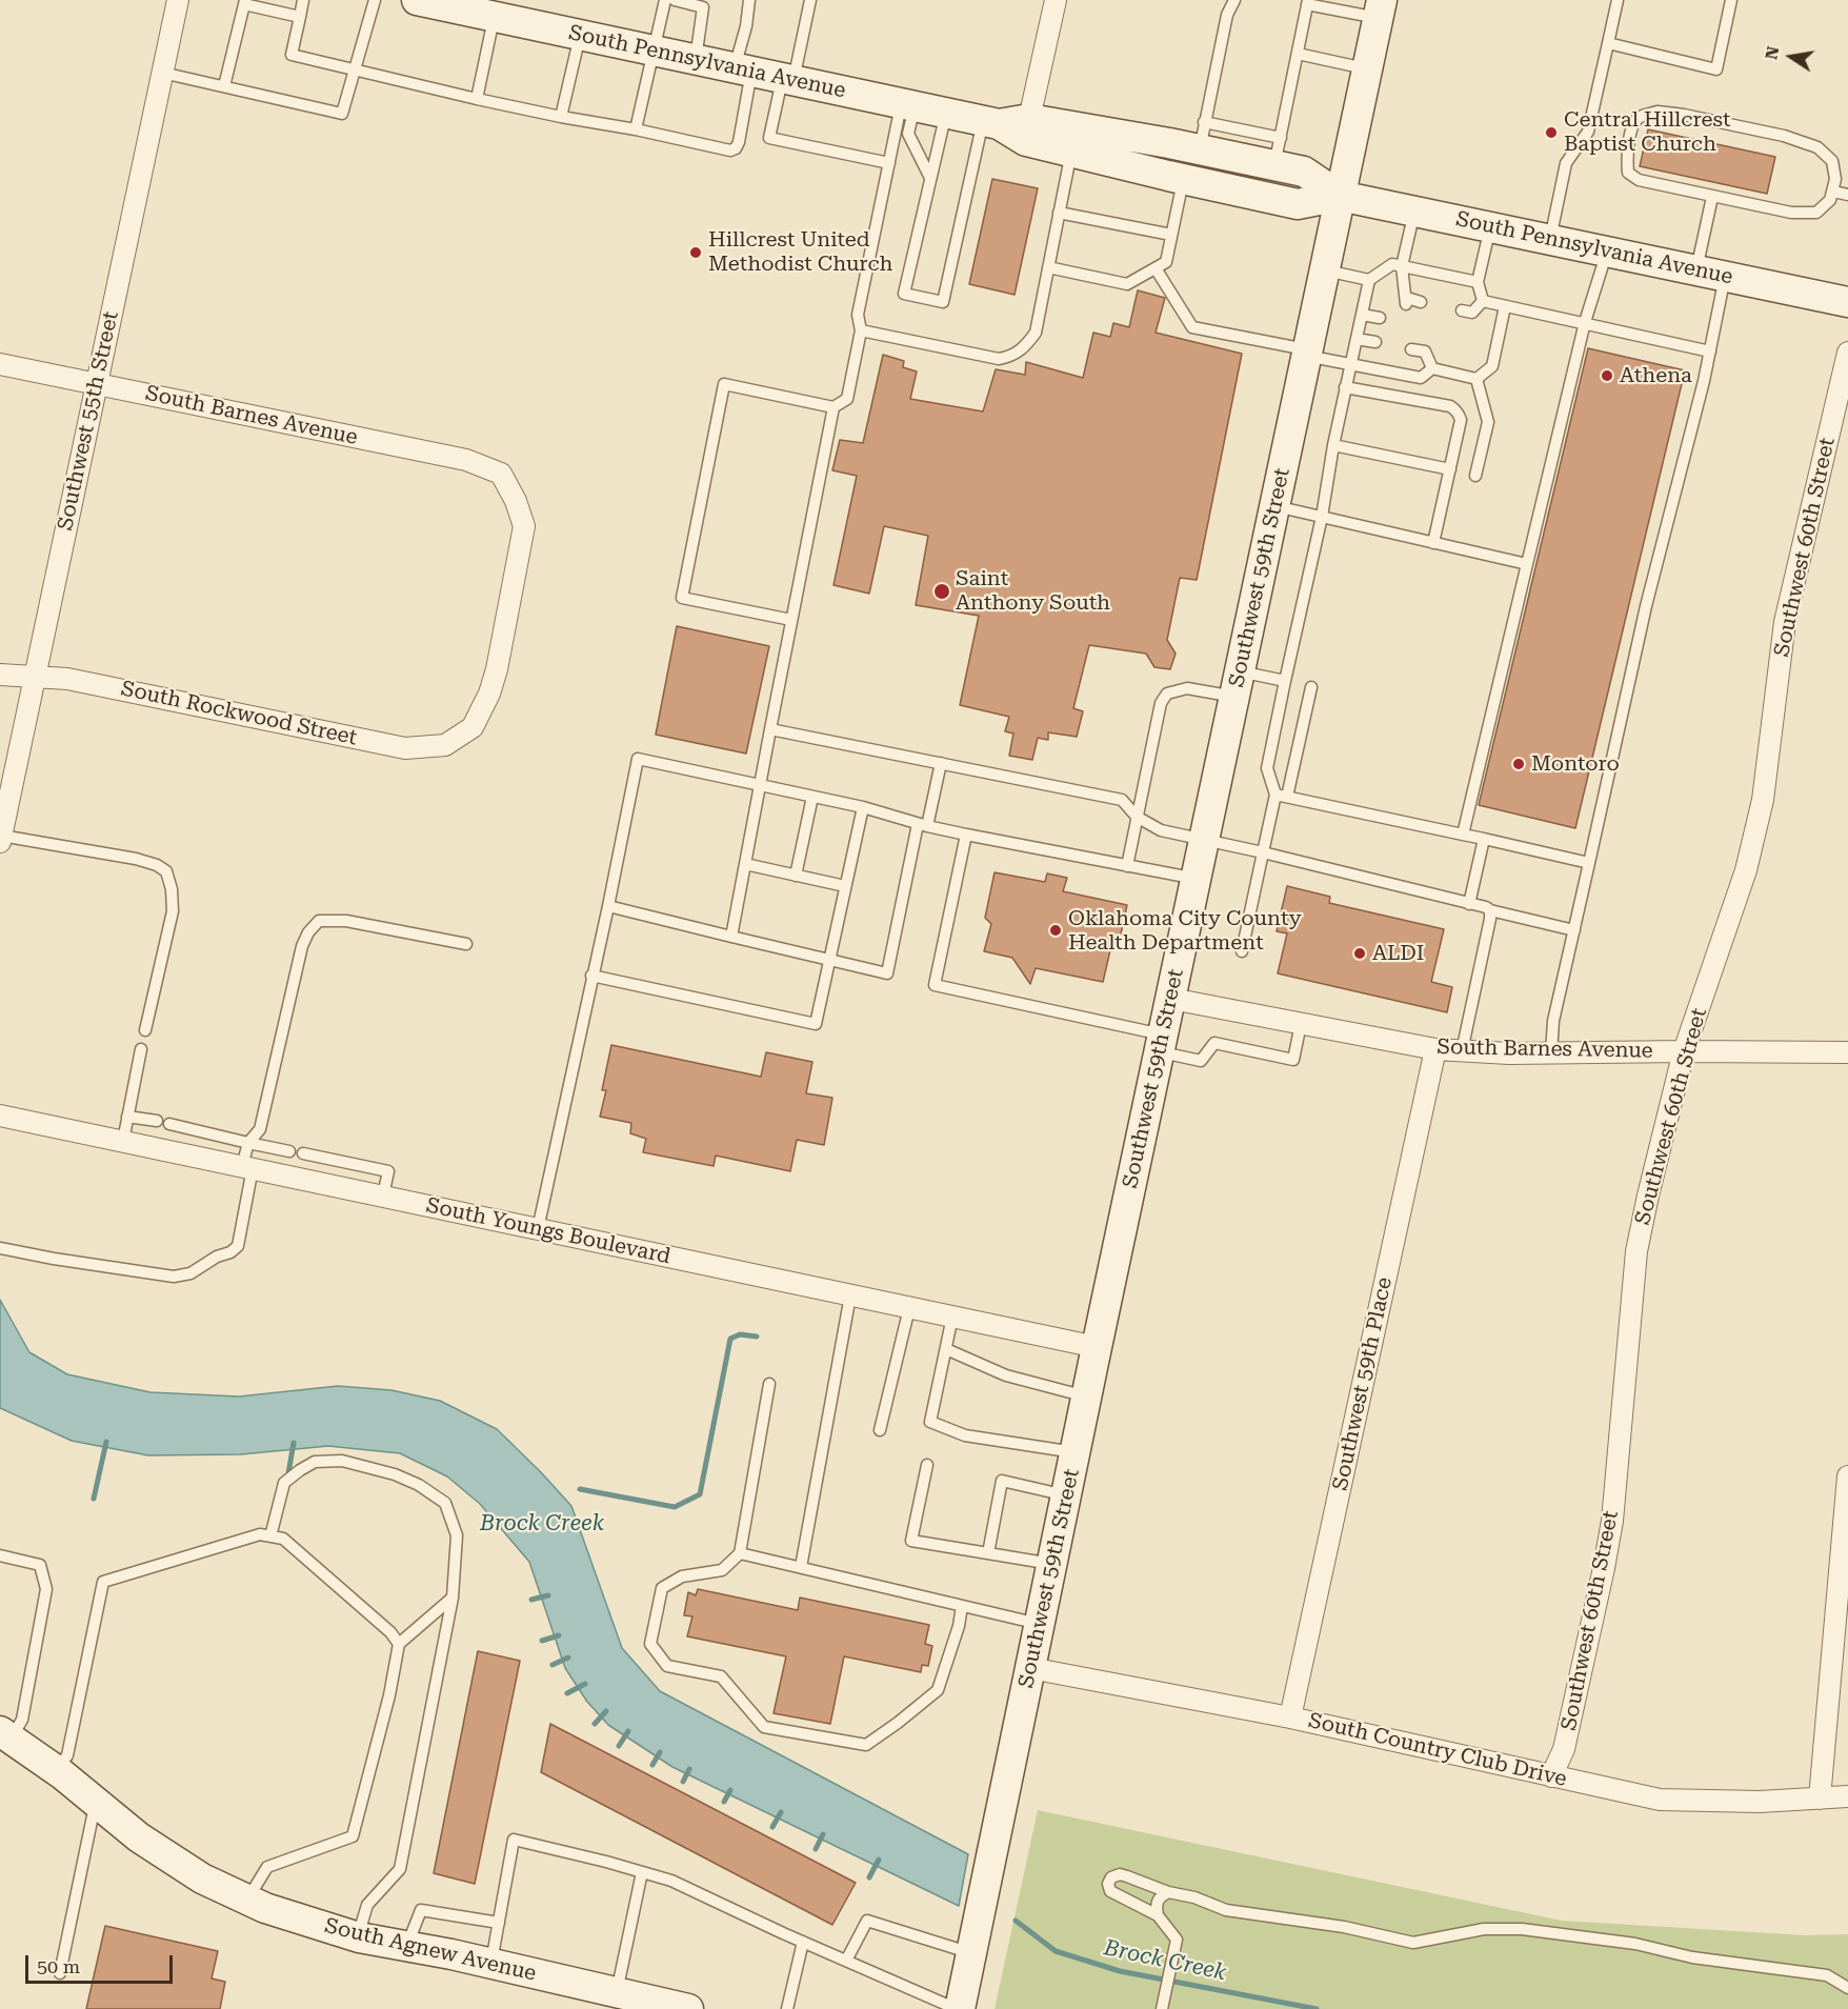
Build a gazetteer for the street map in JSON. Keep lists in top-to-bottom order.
{
  "streets": {
    "main road": ["South Pennsylvania Avenue", "Southwest 59th Street", "South Agnew Avenue"],
    "street": [
      "South Barnes Avenue",
      "Southwest 55th Street",
      "Southwest 60th Street",
      "South Rockwood Street",
      "South Youngs Boulevard",
      "Southwest 59th Place",
      "South Country Club Drive"
    ]
  },
  "crossings": [
    ["South Pennsylvania Avenue", "Southwest 59th Street"],
    ["South Barnes Avenue", "Southwest 55th Street"],
    ["South Barnes Avenue", "Southwest 60th Street"],
    ["South Barnes Avenue", "Southwest 59th Street"],
    ["South Barnes Avenue", "South Rockwood Street"],
    ["South Barnes Avenue", "Southwest 59th Place"],
    ["Southwest 55th Street", "South Rockwood Street"],
    ["Southwest 60th Street", "South Country Club Drive"],
    ["Southwest 59th Street", "South Youngs Boulevard"],
    ["Southwest 59th Street", "South Country Club Drive"],
    ["Southwest 59th Place", "South Country Club Drive"]
  ],
  "water": ["Brock Creek"],
  "places": [
    "Central Hillcrest Baptist Church",
    "Hillcrest United Methodist Church",
    "Athena",
    "Saint Anthony South",
    "Montoro",
    "Oklahoma City County Health Department",
    "ALDI"
  ],
  "scale_bar": "50 m",
  "north": "left"
}
